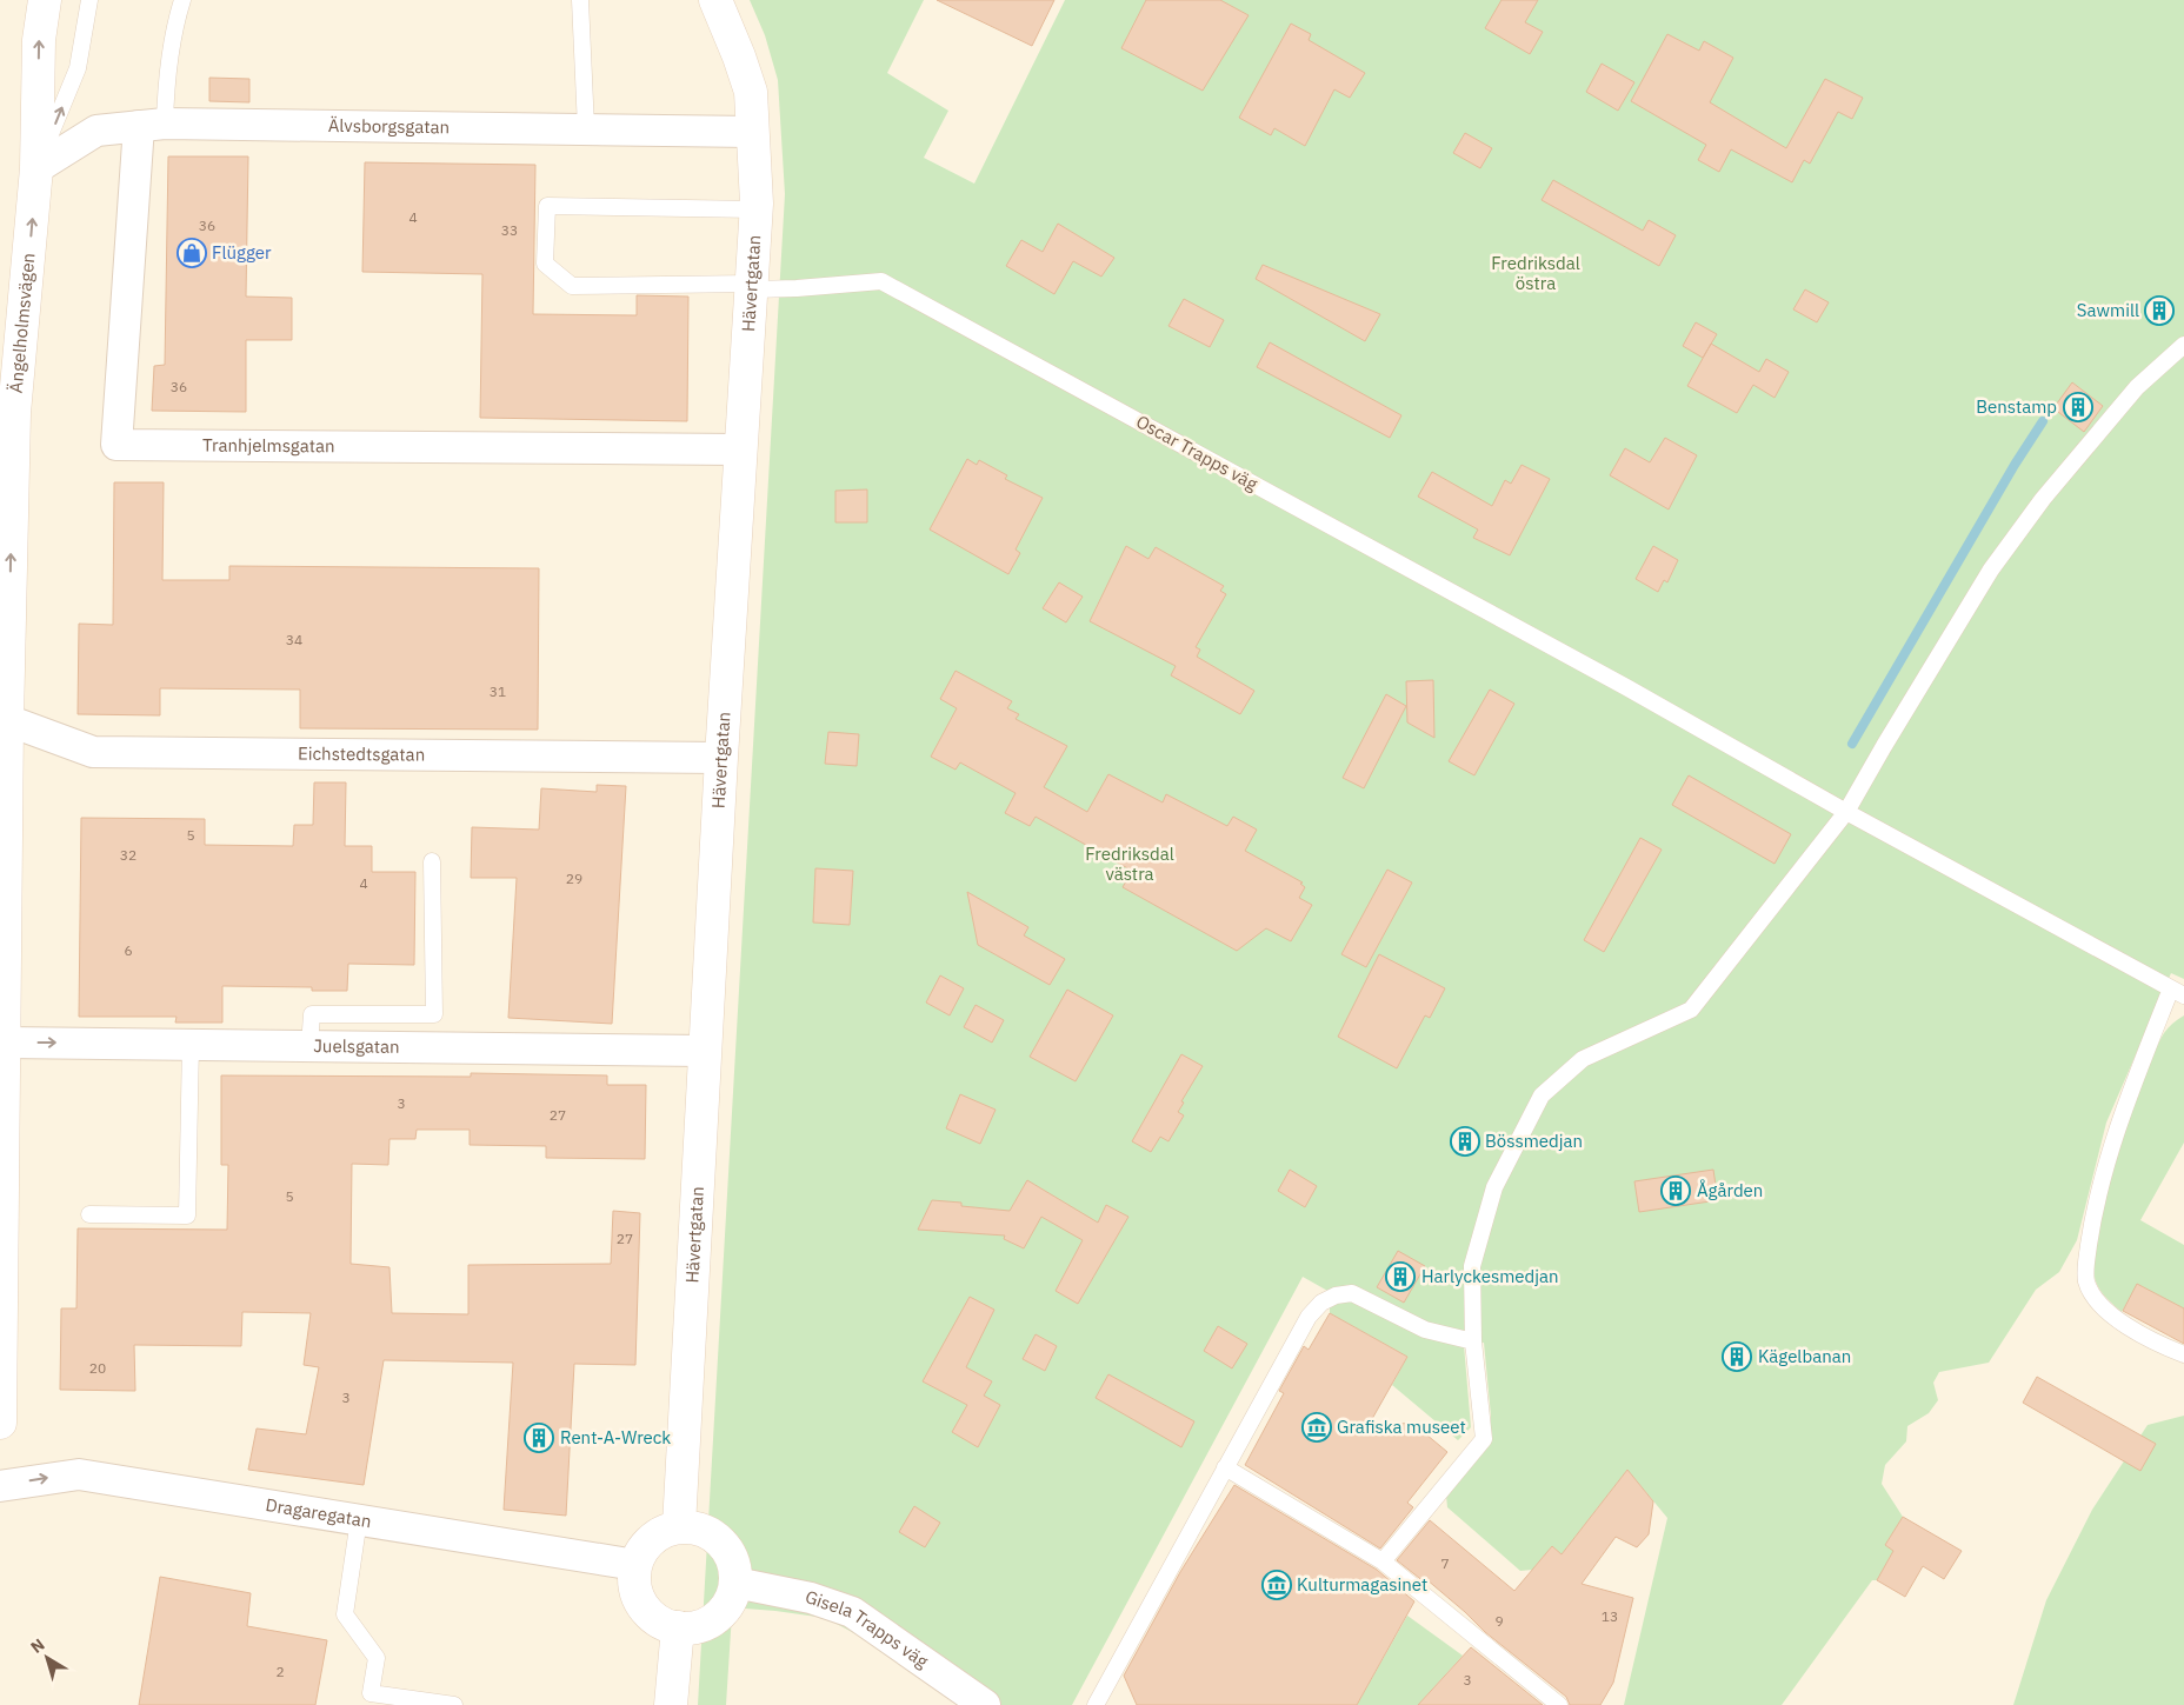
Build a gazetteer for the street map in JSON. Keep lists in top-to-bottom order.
{
  "streets": {
    "street": [
      "Älvsborgsgatan",
      "Hävertgatan",
      "Ängelholmsvägen",
      "Tranhjelmsgatan",
      "Eichstedtsgatan",
      "Juelsgatan",
      "Dragaregatan",
      "Gisela Trapps väg"
    ],
    "lane": ["Oscar Trapps väg"]
  },
  "crossings": [
    ["Älvsborgsgatan", "Hävertgatan"],
    ["Älvsborgsgatan", "Ängelholmsvägen"],
    ["Älvsborgsgatan", "Tranhjelmsgatan"],
    ["Hävertgatan", "Tranhjelmsgatan"],
    ["Hävertgatan", "Oscar Trapps väg"],
    ["Hävertgatan", "Eichstedtsgatan"],
    ["Hävertgatan", "Juelsgatan"],
    ["Hävertgatan", "Dragaregatan"],
    ["Hävertgatan", "Gisela Trapps väg"],
    ["Ängelholmsvägen", "Eichstedtsgatan"],
    ["Ängelholmsvägen", "Juelsgatan"],
    ["Dragaregatan", "Gisela Trapps väg"]
  ],
  "one_way": ["Ängelholmsvägen", "Dragaregatan"],
  "parks": ["Fredriksdal östra", "Fredriksdal västra"],
  "places": {
    "shop": ["Flügger"],
    "building": [
      "Sawmill",
      "Benstamp",
      "Bössmedjan",
      "Ågården",
      "Harlyckesmedjan",
      "Kägelbanan",
      "Rent-A-Wreck"
    ],
    "museum": ["Grafiska museet", "Kulturmagasinet"]
  },
  "house_numbers": [
    "4",
    "36",
    "33",
    "36",
    "34",
    "31",
    "5",
    "32",
    "29",
    "4",
    "6",
    "3",
    "27",
    "5",
    "27",
    "20",
    "3",
    "7",
    "13",
    "9",
    "2",
    "3"
  ],
  "north": "top left"
}
